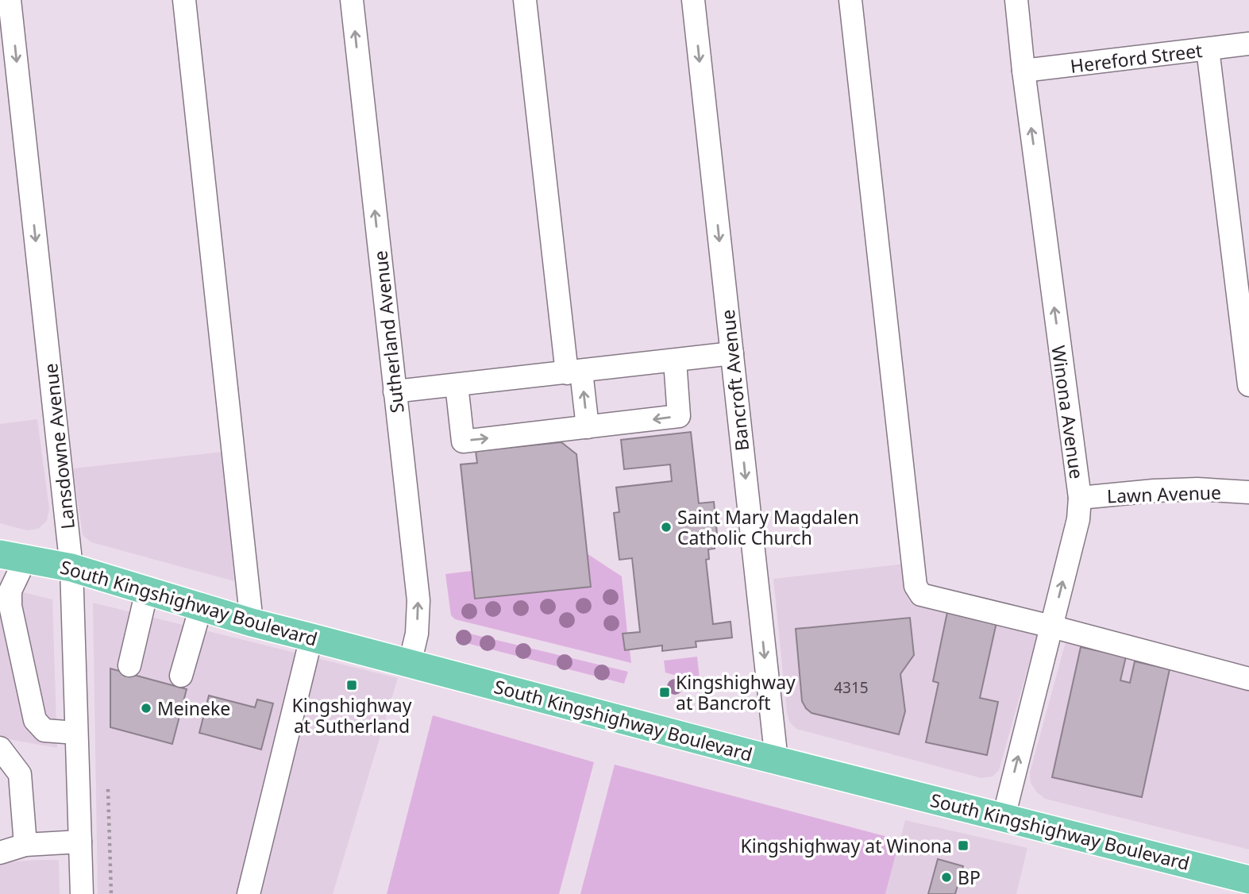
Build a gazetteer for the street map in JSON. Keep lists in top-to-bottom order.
{
  "streets": {
    "main road": ["South Kingshighway Boulevard"],
    "street": [
      "Hereford Street",
      "Sutherland Avenue",
      "Bancroft Avenue",
      "Winona Avenue",
      "Lansdowne Avenue",
      "Lawn Avenue"
    ]
  },
  "crossings": [
    ["Hereford Street", "Winona Avenue"],
    ["Sutherland Avenue", "South Kingshighway Boulevard"],
    ["Bancroft Avenue", "South Kingshighway Boulevard"],
    ["Winona Avenue", "Lawn Avenue"],
    ["Winona Avenue", "South Kingshighway Boulevard"],
    ["Lansdowne Avenue", "South Kingshighway Boulevard"]
  ],
  "places": {
    "other": ["Saint Mary Magdalen Catholic Church", "Meineke", "BP"],
    "transit": ["Kingshighway at Sutherland", "Kingshighway at Bancroft", "Kingshighway at Winona"]
  },
  "house_numbers": ["4315"]
}
